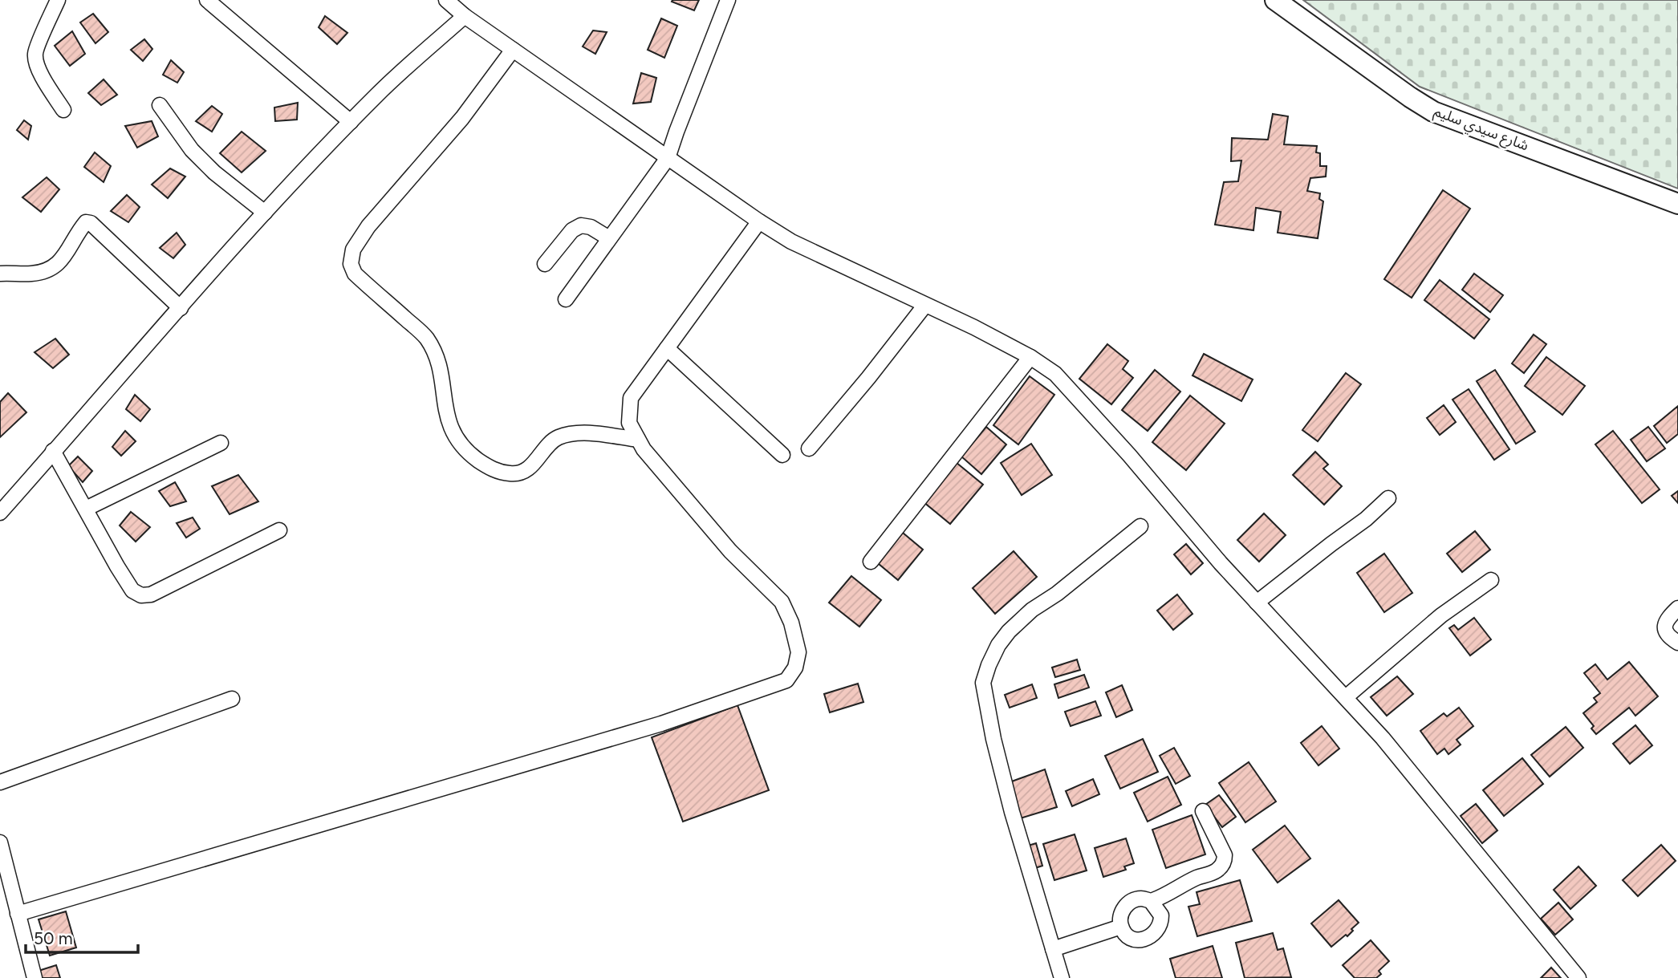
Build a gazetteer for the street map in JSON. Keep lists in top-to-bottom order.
{
  "streets": {
    "main road": ["شارع سيدي سليم"]
  },
  "scale_bar": "50 m"
}
